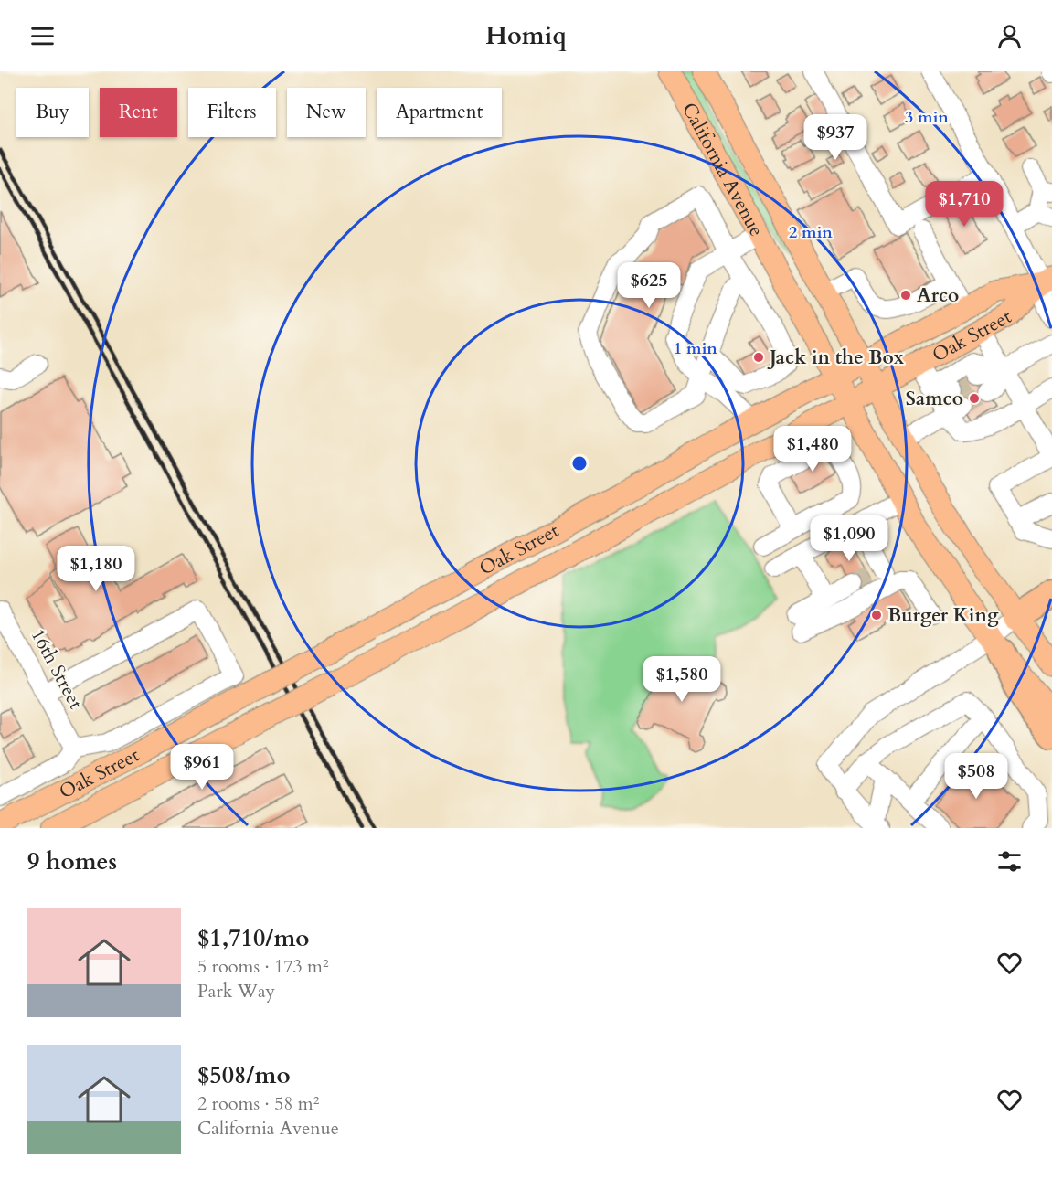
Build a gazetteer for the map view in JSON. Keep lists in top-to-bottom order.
{
  "streets": {
    "main road": ["California Avenue", "Oak Street"],
    "street": ["16th Street"]
  },
  "crossings": [
    ["California Avenue", "Oak Street"]
  ],
  "places": [
    "Arco",
    "Jack in the Box",
    "Samco",
    "Burger King"
  ],
  "page": {
    "header": "Homiq",
    "chip": [
      "Buy",
      "Rent",
      "Filters",
      "New",
      "Apartment"
    ],
    "price": [
      "$937",
      "$1,710",
      "$625",
      "$1,480",
      "$1,090",
      "$1,180",
      "$1,580",
      "$961",
      "$508"
    ],
    "heading": "9 homes",
    "list": [
      {
        "name": "$1,710/mo",
        "note": "5 rooms · 173 m² · Park Way"
      },
      {
        "name": "$508/mo",
        "note": "2 rooms · 58 m² · California Avenue"
      }
    ]
  },
  "rings": ["3 min", "2 min", "1 min"]
}
